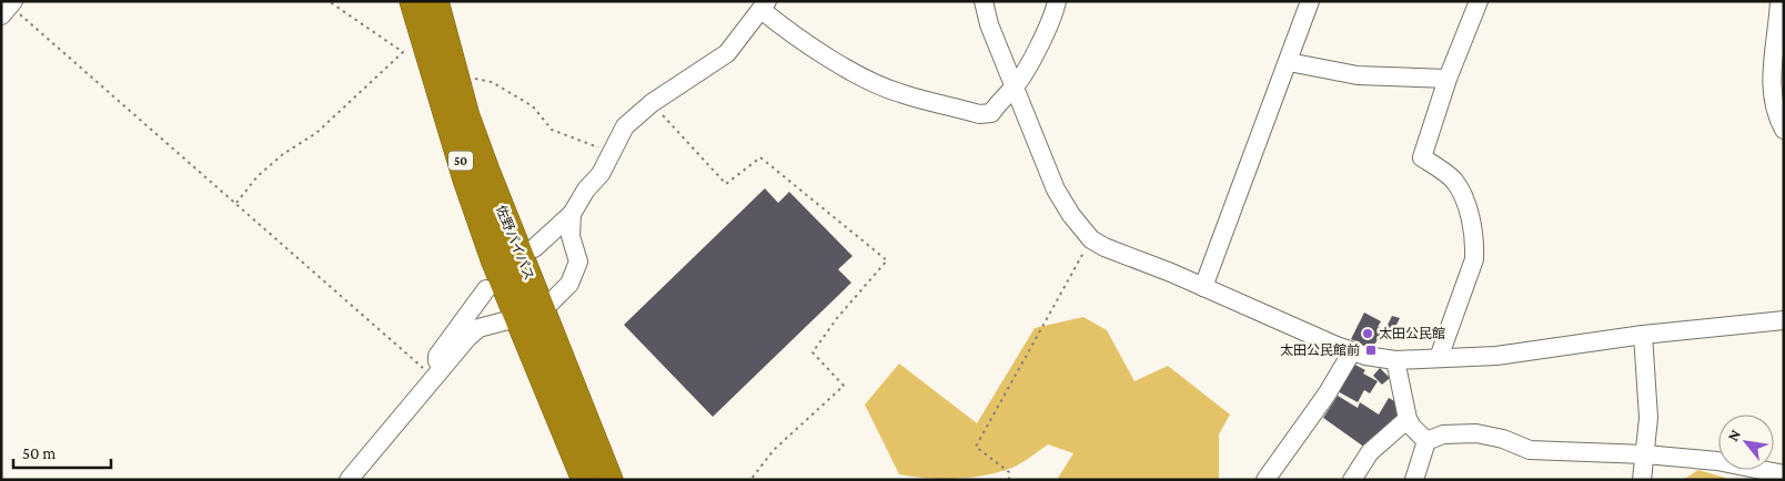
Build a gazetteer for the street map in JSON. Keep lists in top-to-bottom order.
{
  "streets": {
    "highway": ["50", "佐野バイパス"]
  },
  "places": {
    "other": ["太田公民館"],
    "transit": ["太田公民館前"]
  },
  "scale_bar": "50 m",
  "north": "top left"
}
